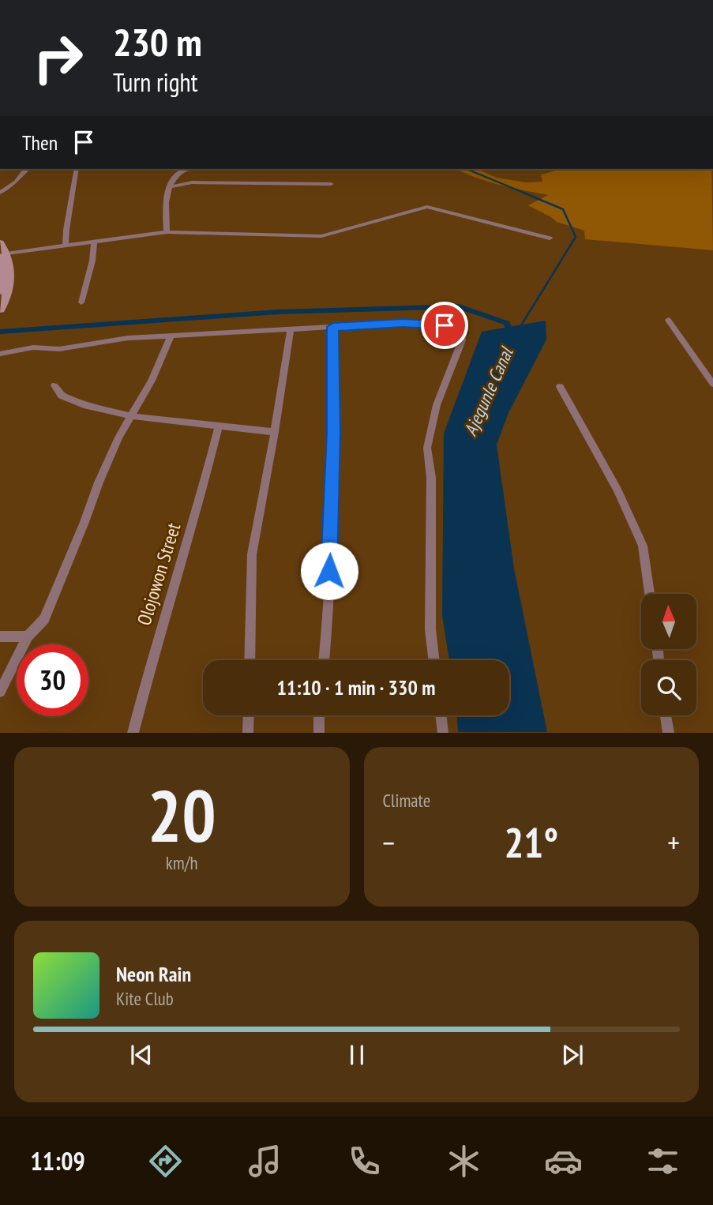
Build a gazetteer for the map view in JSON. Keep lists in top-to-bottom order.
{
  "streets": {
    "street": ["Olojowon Street"]
  },
  "water": ["Ajegunle Canal"],
  "north": "top",
  "page": {
    "turn": ["230 m", "Turn right"],
    "then": "Then",
    "limit": "30",
    "trip": "11:10 · 1 min · 330 m",
    "tile": [
      ["20", "km/h"],
      "Climate"
    ],
    "heat": ["−", "21°", "+"],
    "song": ["Neon Rain", "Kite Club"],
    "tabs": "11:09"
  }
}
